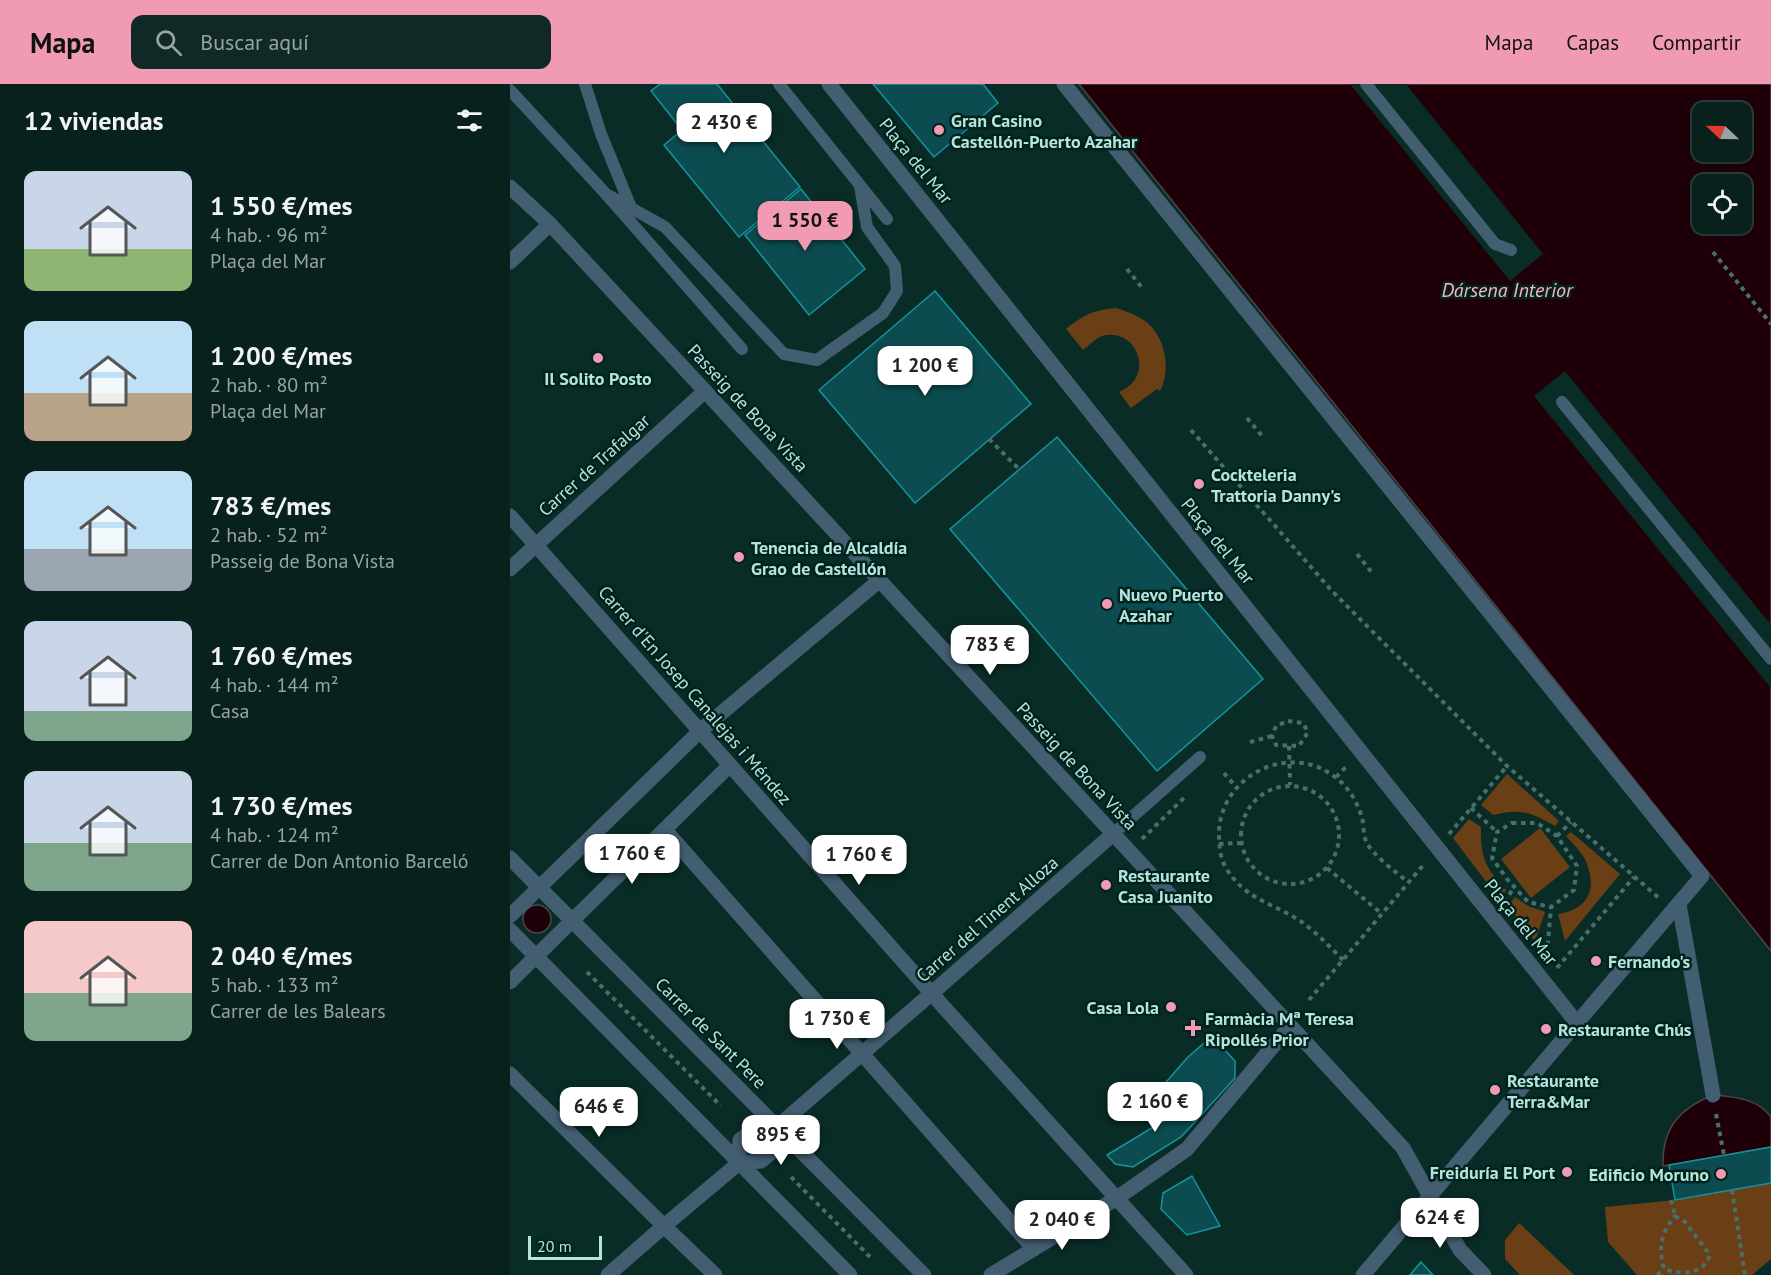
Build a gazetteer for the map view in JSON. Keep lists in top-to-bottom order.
{
  "streets": {
    "street": [
      "Plaça del Mar",
      "Passeig de Bona Vista",
      "Carrer de Trafalgar",
      "Carrer d'En Josep Canalejas i Méndez",
      "Carrer del Tinent Alloza",
      "Carrer de Sant Pere"
    ]
  },
  "crossings": [
    ["Passeig de Bona Vista", "Carrer de Trafalgar"],
    ["Passeig de Bona Vista", "Carrer del Tinent Alloza"],
    ["Carrer de Trafalgar", "Carrer d'En Josep Canalejas i Méndez"],
    ["Carrer d'En Josep Canalejas i Méndez", "Carrer del Tinent Alloza"],
    ["Carrer del Tinent Alloza", "Carrer de Sant Pere"]
  ],
  "water": ["Dársena Interior"],
  "places": {
    "other": [
      "Gran Casino Castellón-Puerto Azahar",
      "Il Solito Posto",
      "Cockteleria Trattoria Danny's",
      "Tenencia de Alcaldía Grao de Castellón",
      "Nuevo Puerto Azahar",
      "Restaurante Casa Juanito",
      "Fernando's",
      "Casa Lola",
      "Restaurante Chús",
      "Restaurante Terra&Mar",
      "Freiduría El Port",
      "Edificio Moruno"
    ],
    "health": ["Farmàcia Mª Teresa Ripollés Prior"]
  },
  "scale_bar": "20 m",
  "north": "left",
  "page": {
    "header": "Mapa",
    "search": "Buscar aquí",
    "nav": ["Mapa", "Capas", "Compartir"],
    "heading": "12 viviendas",
    "price": [
      "2 430 €",
      "1 550 €",
      "1 200 €",
      "783 €",
      "1 760 €",
      "1 760 €",
      "1 730 €",
      "2 160 €",
      "646 €",
      "895 €",
      "624 €",
      "2 040 €"
    ],
    "list": [
      {
        "name": "1 550 €/mes",
        "note": "4 hab. · 96 m² · Plaça del Mar"
      },
      {
        "name": "1 200 €/mes",
        "note": "2 hab. · 80 m² · Plaça del Mar"
      },
      {
        "name": "783 €/mes",
        "note": "2 hab. · 52 m² · Passeig de Bona Vista"
      },
      {
        "name": "1 760 €/mes",
        "note": "4 hab. · 144 m² · Casa"
      },
      {
        "name": "1 730 €/mes",
        "note": "4 hab. · 124 m² · Carrer de Don Antonio Barceló"
      },
      {
        "name": "2 040 €/mes",
        "note": "5 hab. · 133 m² · Carrer de les Balears"
      }
    ],
    "scale": "20 m"
  }
}
